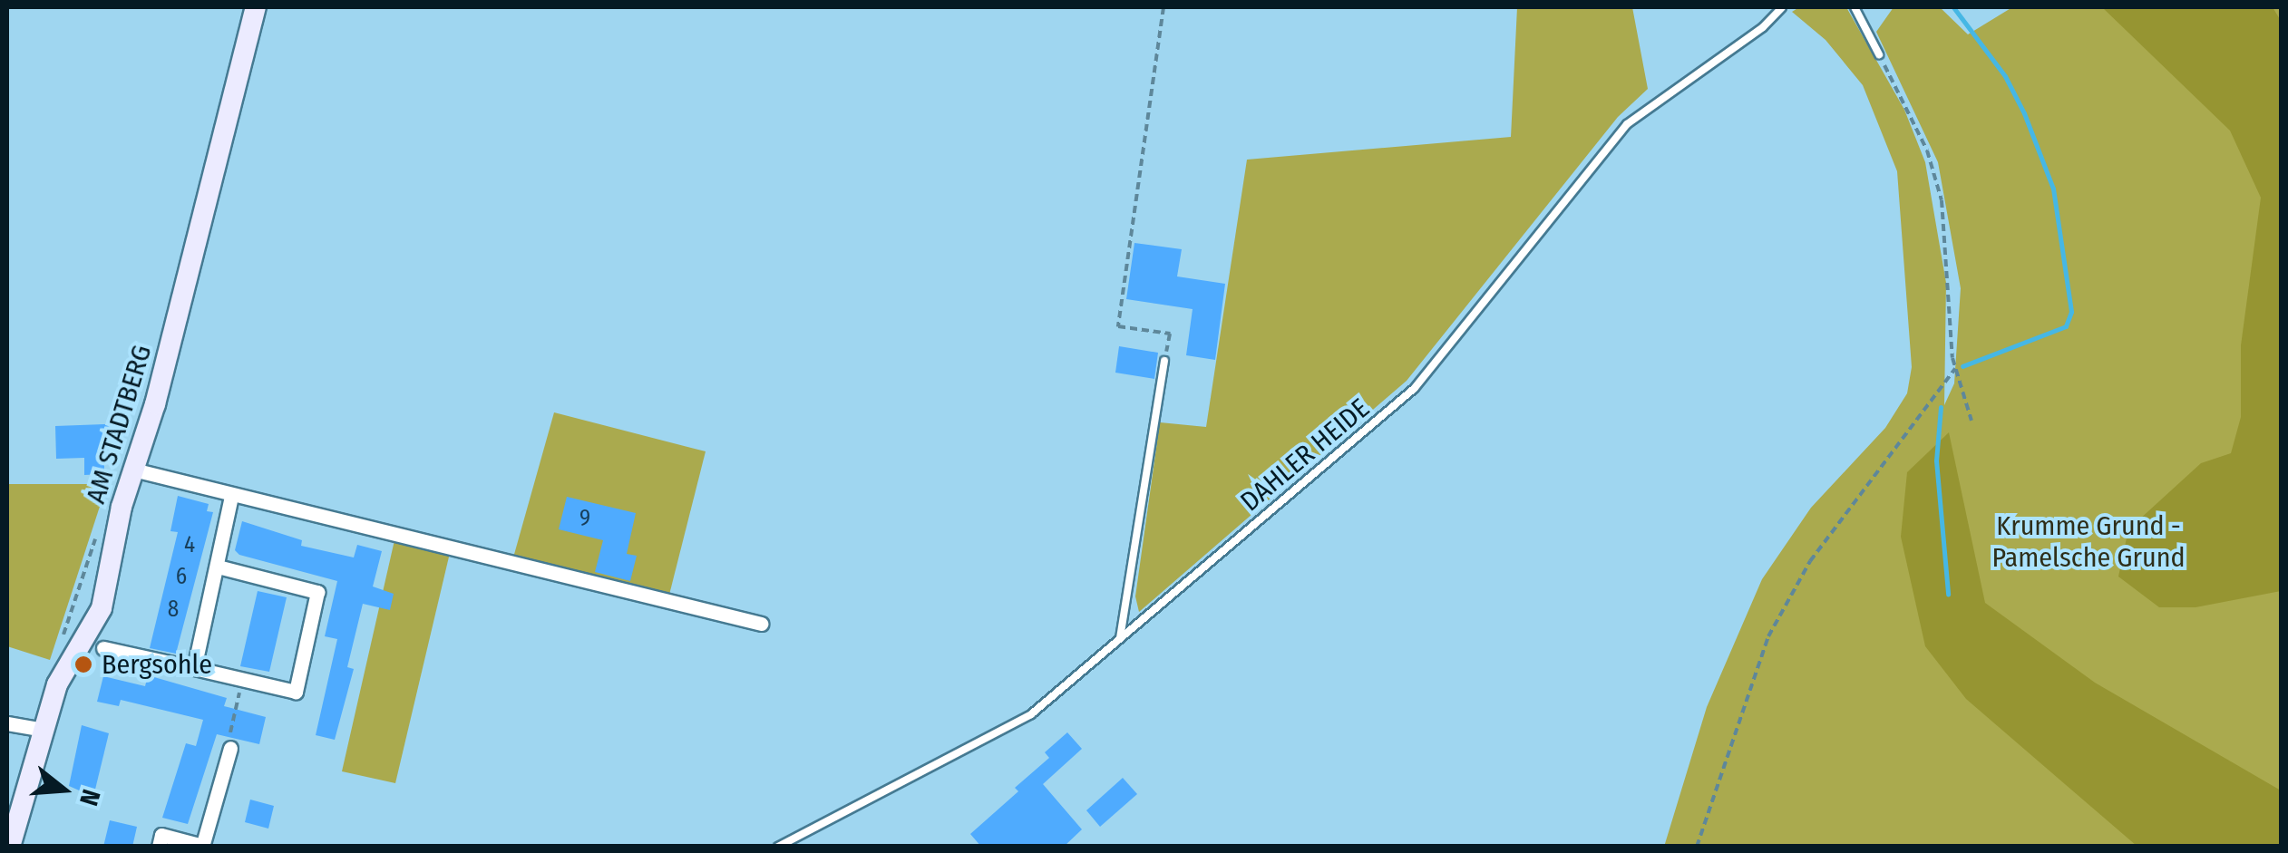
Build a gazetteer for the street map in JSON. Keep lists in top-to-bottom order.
{
  "streets": {
    "street": ["AM STADTBERG"],
    "lane": ["DAHLER HEIDE"]
  },
  "parks": ["Krumme Grund - Pamelsche Grund"],
  "places": ["Bergsohle"],
  "house_numbers": [
    "9",
    "4",
    "6",
    "8"
  ],
  "north": "right"
}
